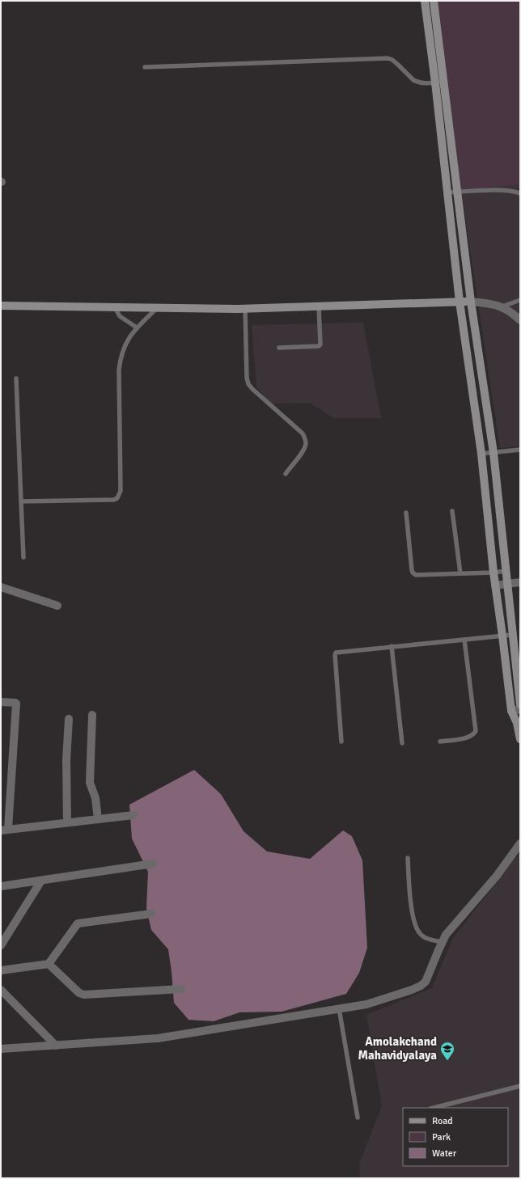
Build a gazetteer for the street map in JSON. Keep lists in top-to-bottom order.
{
  "places": {
    "school or university": ["Amolakchand Mahavidyalaya"]
  },
  "legend": ["Road", "Park", "Water"]
}
